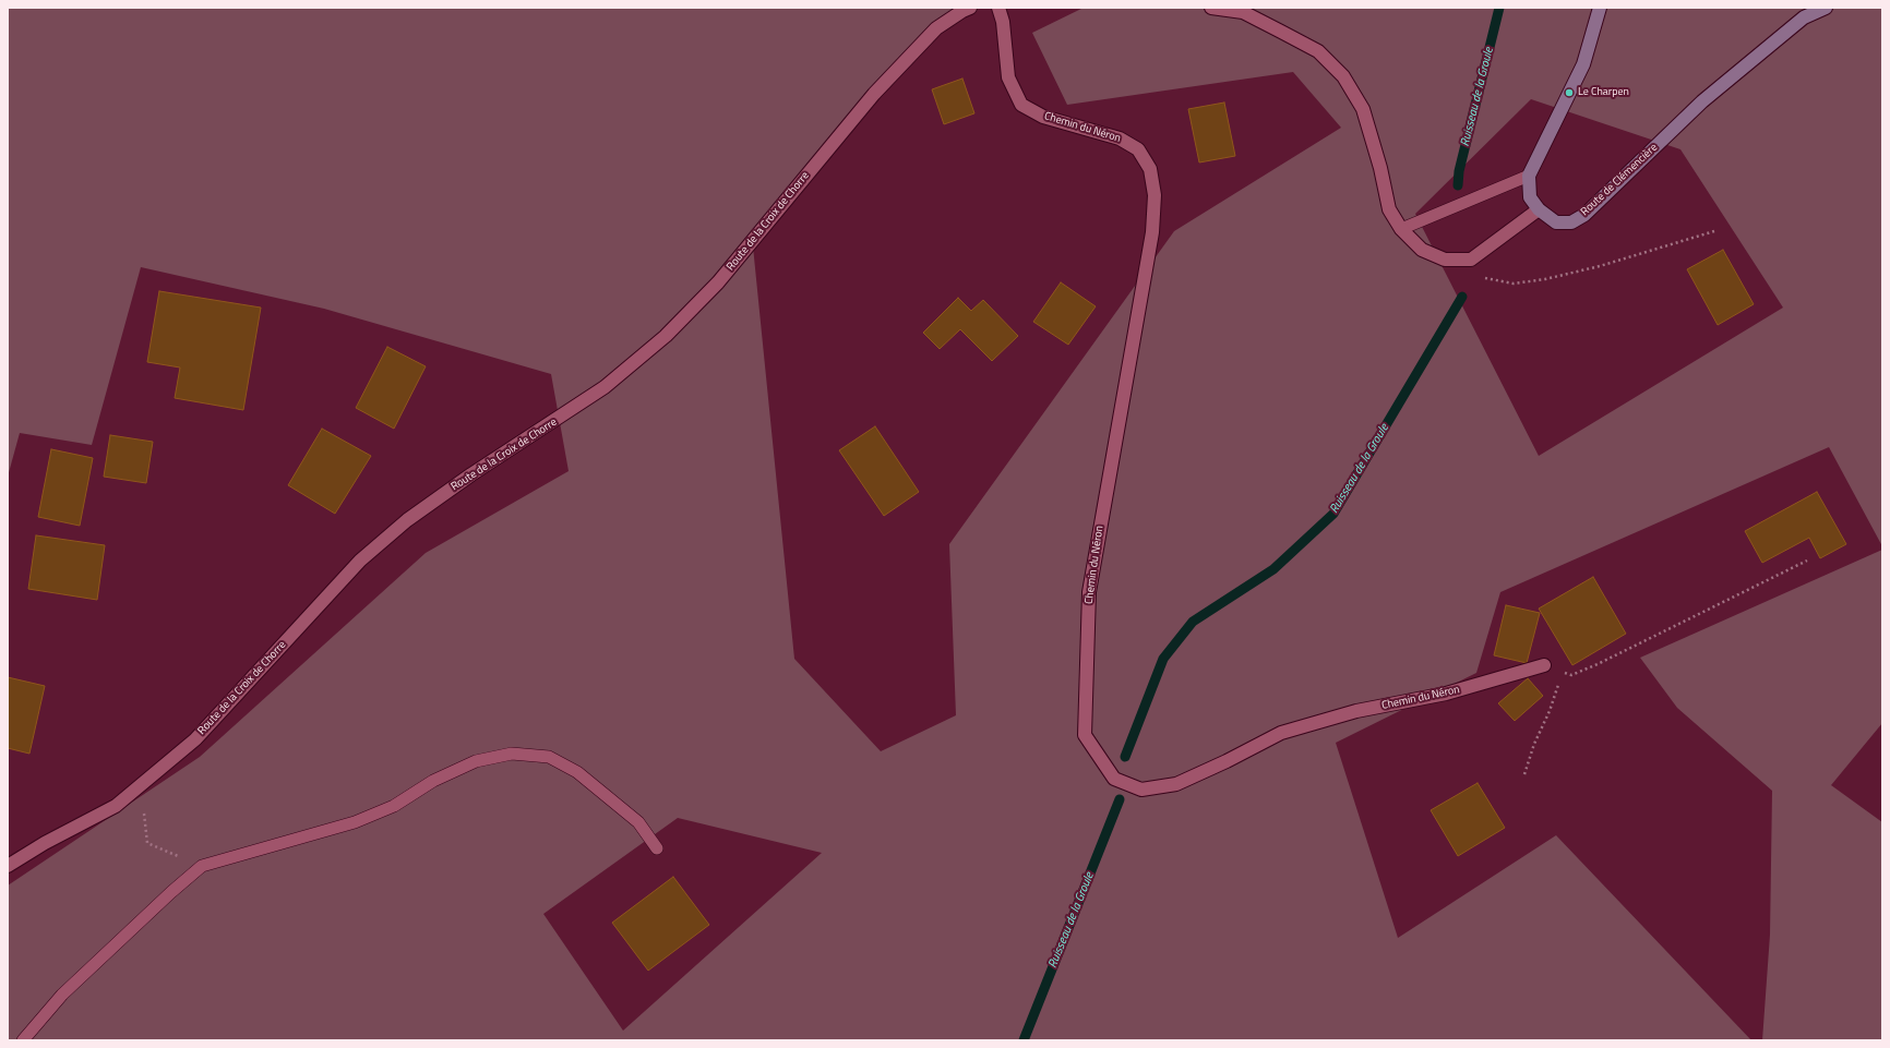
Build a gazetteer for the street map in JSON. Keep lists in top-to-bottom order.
{
  "streets": {
    "street": ["Chemin du Néron", "Route de Clémencière", "Route de la Croix de Chorre"]
  },
  "water": ["Ruisseau de la Groule"],
  "places": ["Le Charpen"]
}
